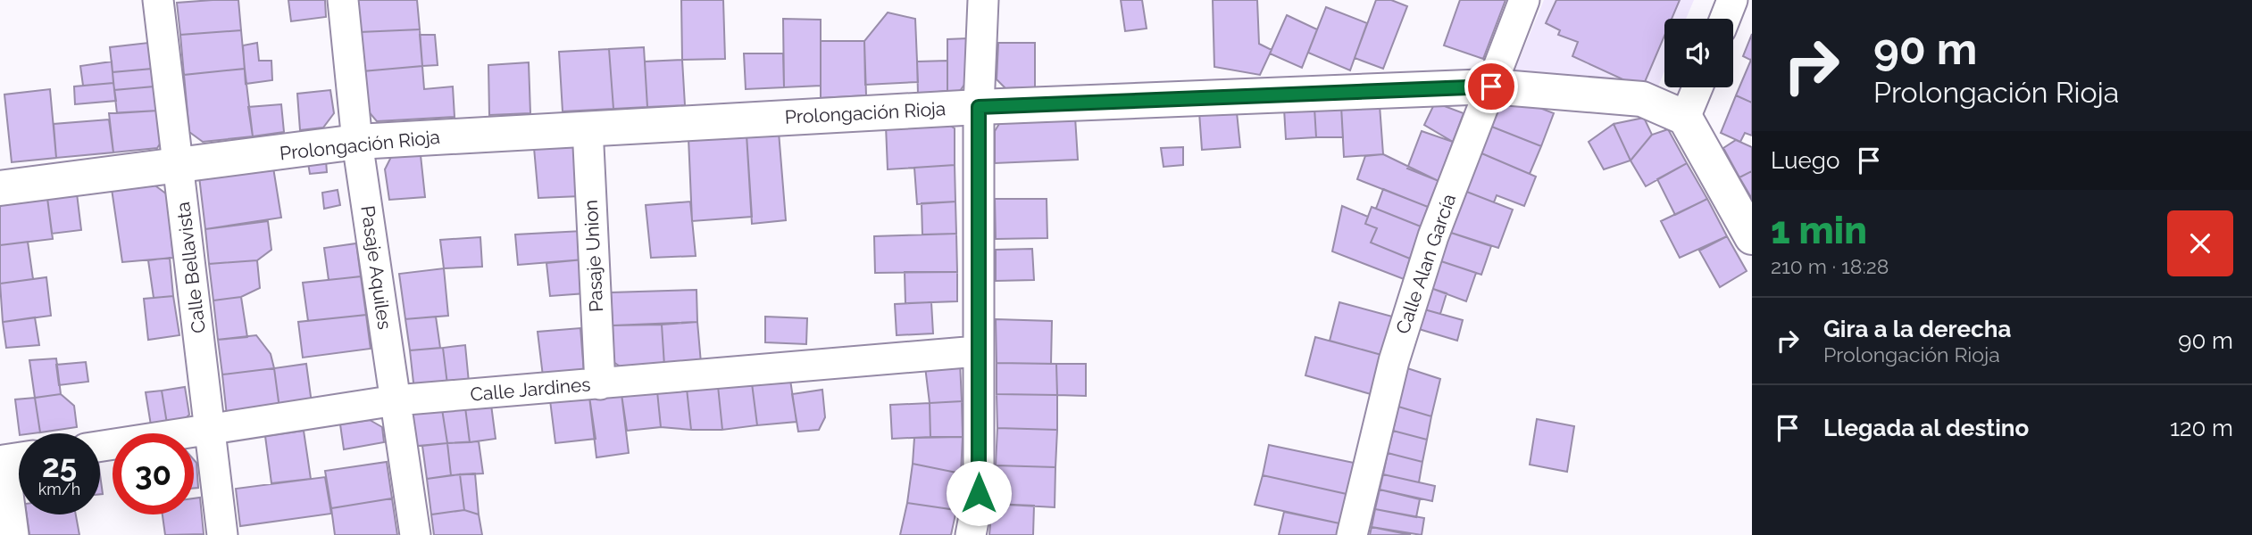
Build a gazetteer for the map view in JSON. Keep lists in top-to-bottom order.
{
  "streets": {
    "street": [
      "Prolongación Rioja",
      "Pasaje Union",
      "Calle Alan García",
      "Calle Bellavista",
      "Pasaje Aquiles",
      "Calle Jardines"
    ]
  },
  "crossings": [
    ["Prolongación Rioja", "Pasaje Union"],
    ["Prolongación Rioja", "Calle Alan García"],
    ["Prolongación Rioja", "Calle Bellavista"],
    ["Prolongación Rioja", "Pasaje Aquiles"],
    ["Pasaje Union", "Calle Jardines"],
    ["Calle Bellavista", "Calle Jardines"],
    ["Pasaje Aquiles", "Calle Jardines"]
  ],
  "page": {
    "turn": ["90 m", "Prolongación Rioja"],
    "then": "Luego",
    "heading": ["1 min", "210 m · 18:28"],
    "list": [
      {
        "name": "Gira a la derecha",
        "note": "Prolongación Rioja",
        "value": "90 m"
      },
      {
        "name": "Llegada al destino",
        "value": "120 m"
      }
    ],
    "speed": "25 km/h",
    "limit": "30"
  }
}
